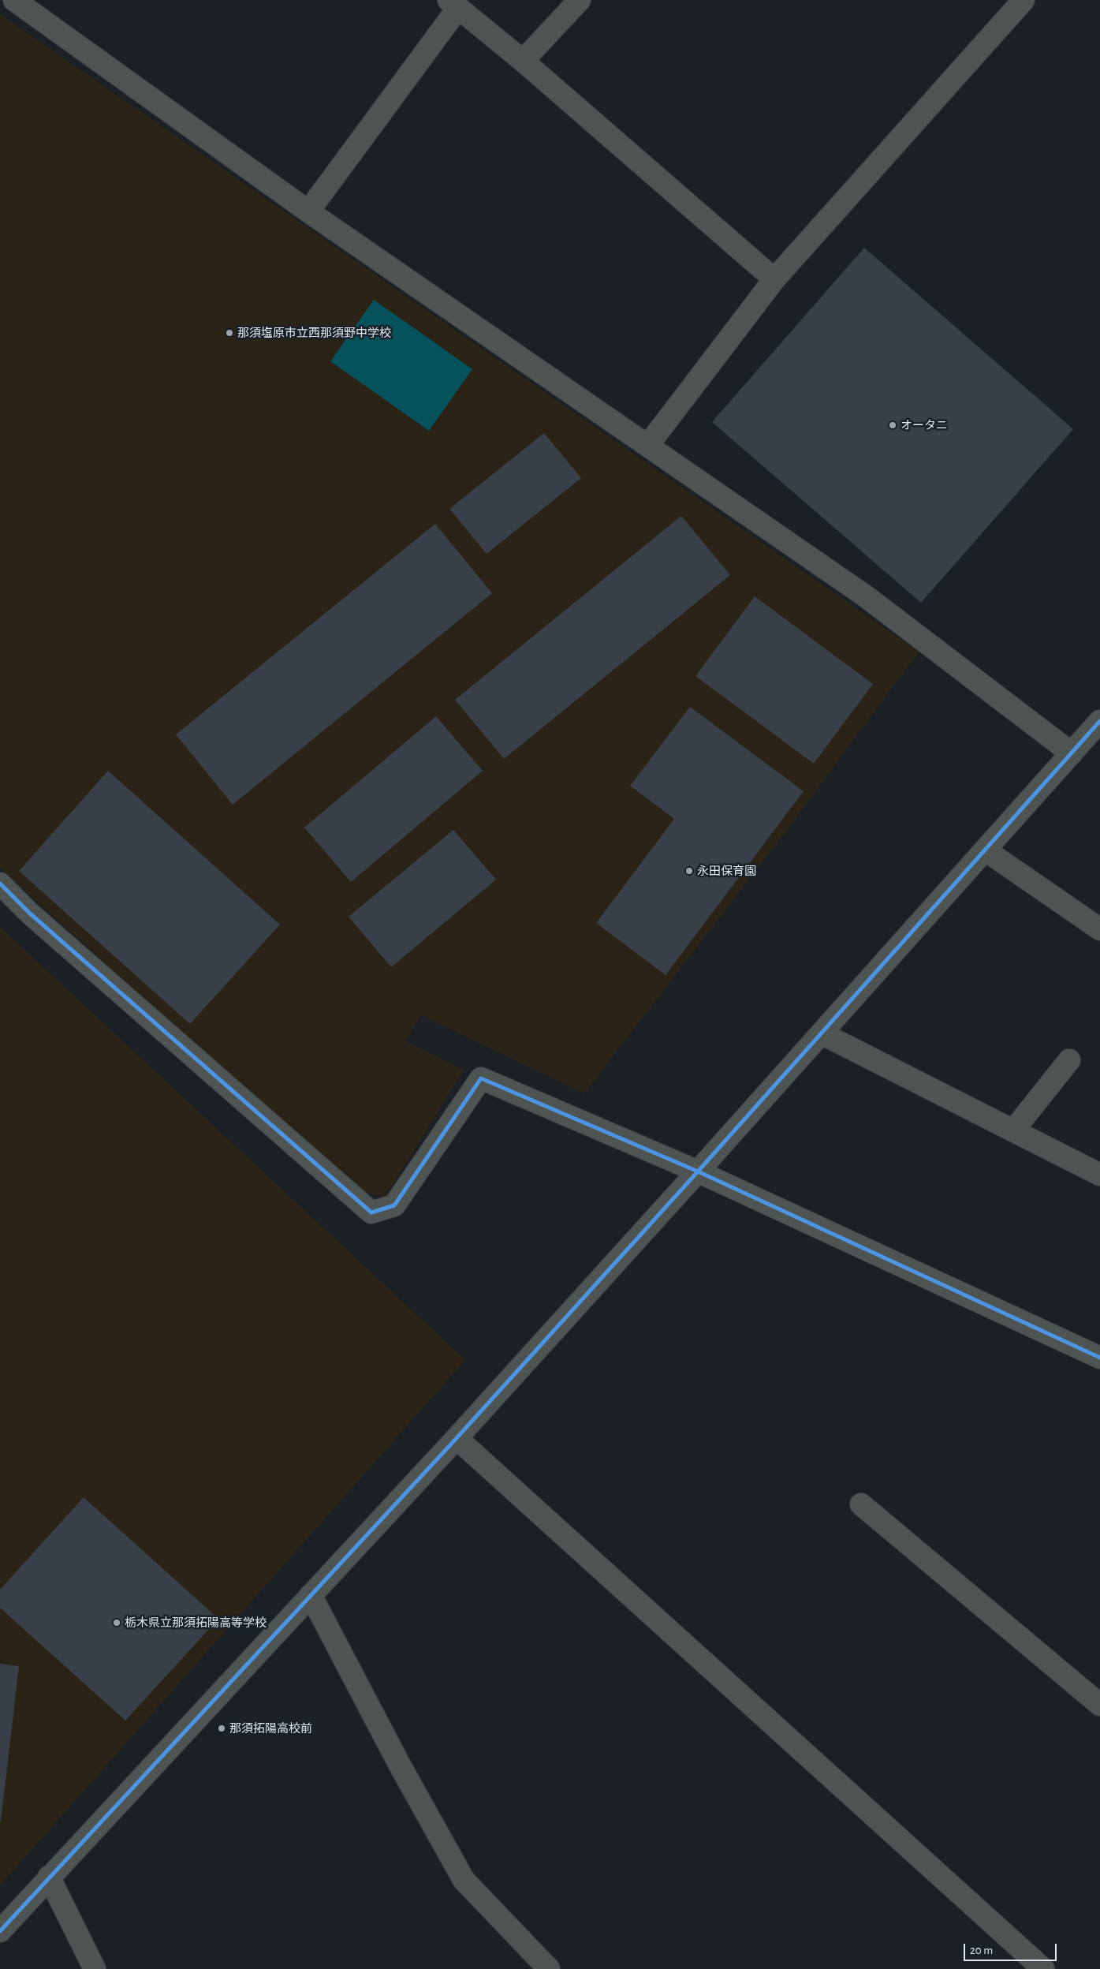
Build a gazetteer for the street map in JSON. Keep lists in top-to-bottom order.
{
  "places": [
    "那須塩原市立西那須野中学校",
    "オータニ",
    "永田保育園",
    "栃木県立那須拓陽高等学校",
    "那須拓陽高校前"
  ],
  "scale_bar": "20 m"
}
